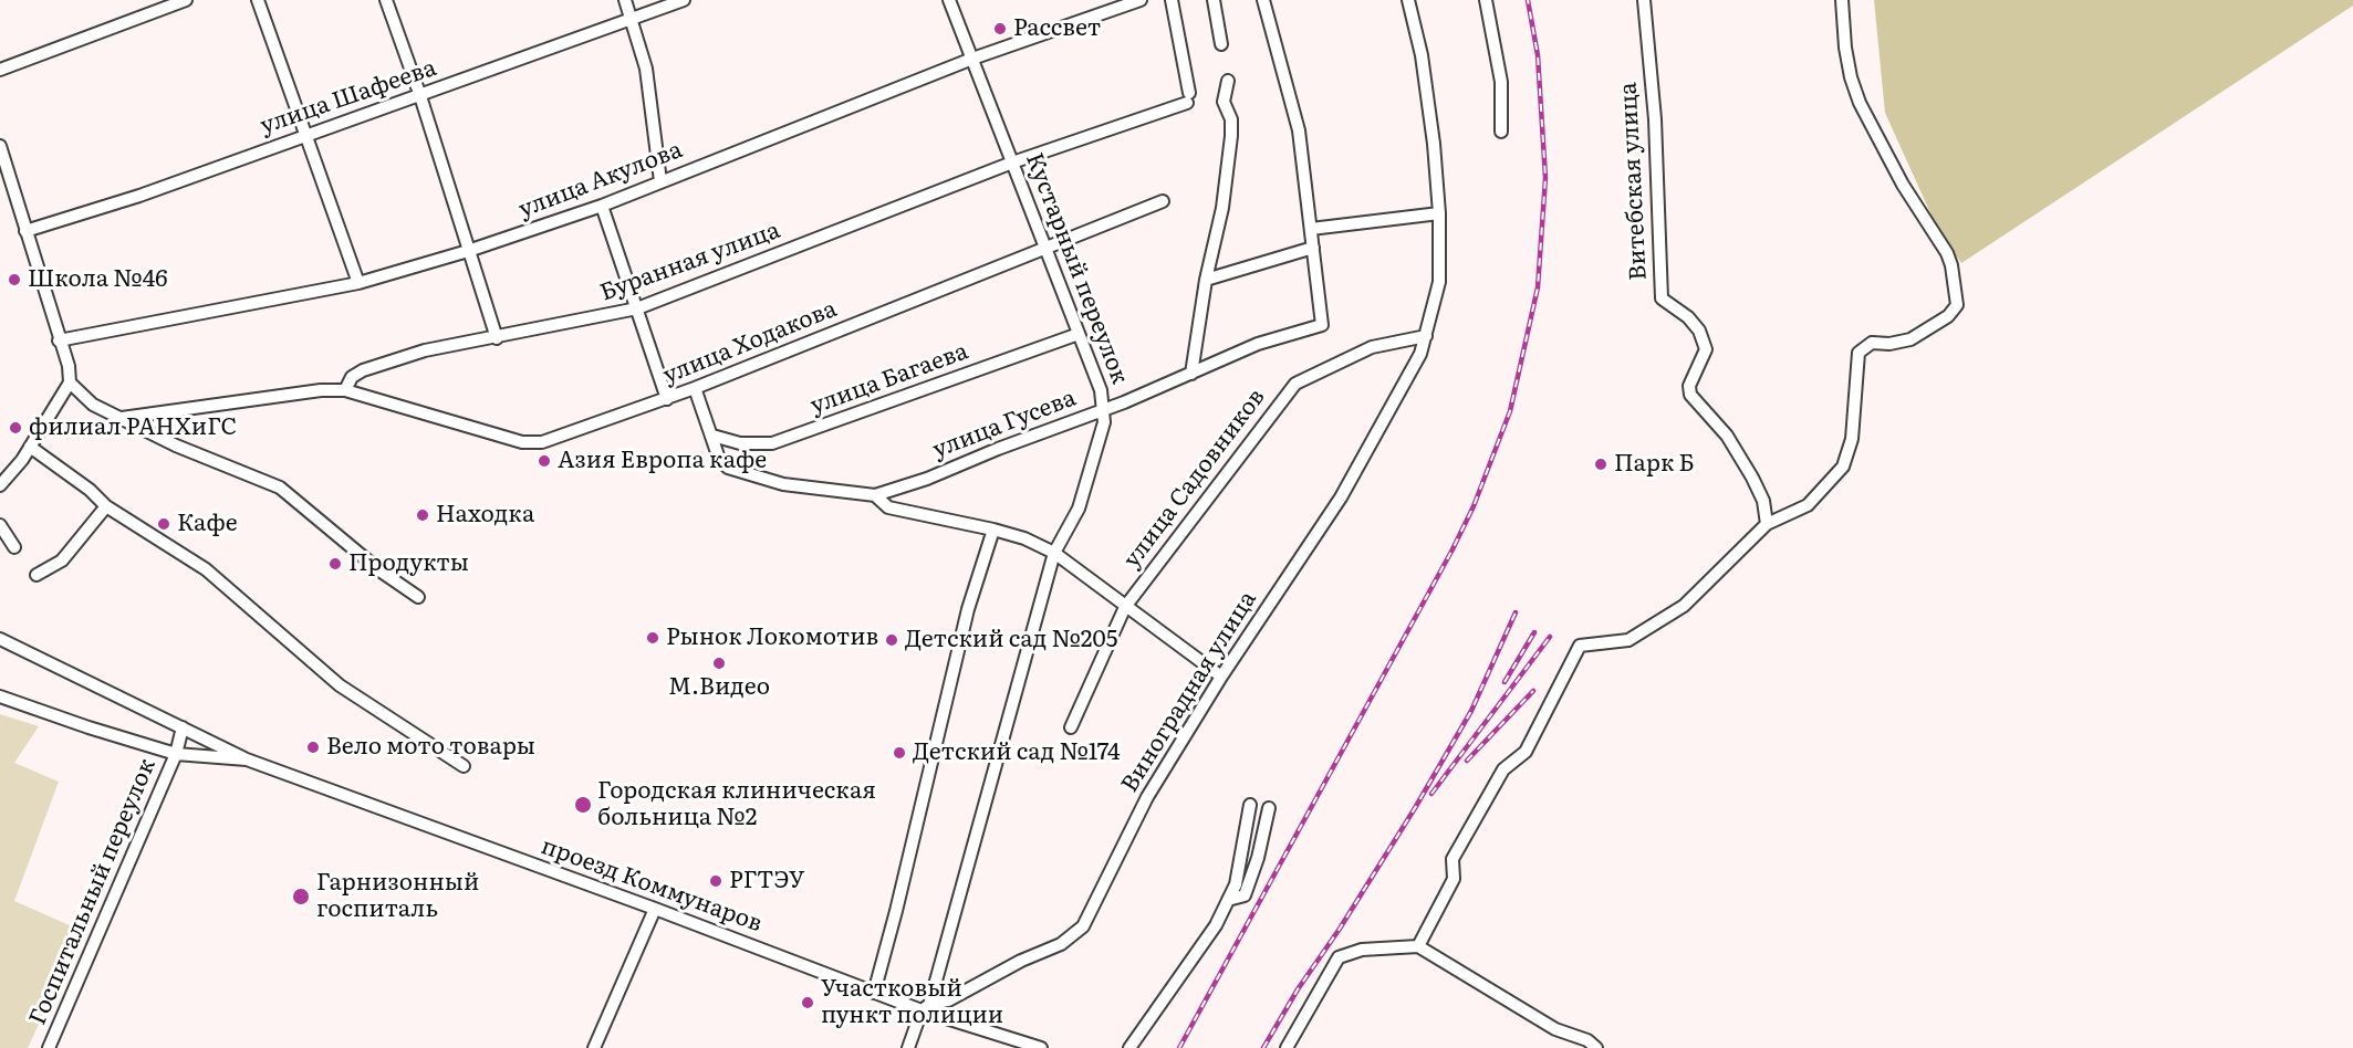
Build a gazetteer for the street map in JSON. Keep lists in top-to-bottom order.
{
  "streets": {
    "street": [
      "улица Шафеева",
      "улица Акулова",
      "Витебская улица",
      "Буранная улица",
      "Кустарный переулок",
      "улица Ходакова",
      "улица Багаева",
      "улица Гусева",
      "улица Садовников",
      "Виноградная улица",
      "проезд Коммунаров",
      "Госпитальный переулок"
    ]
  },
  "crossings": [
    ["улица Акулова", "Кустарный переулок"],
    ["Буранная улица", "Кустарный переулок"],
    ["Буранная улица", "улица Ходакова"],
    ["Кустарный переулок", "улица Ходакова"],
    ["Кустарный переулок", "улица Багаева"],
    ["Кустарный переулок", "улица Гусева"],
    ["Кустарный переулок", "Виноградная улица"],
    ["Кустарный переулок", "проезд Коммунаров"],
    ["улица Ходакова", "улица Гусева"],
    ["улица Багаева", "улица Гусева"],
    ["улица Садовников", "Виноградная улица"],
    ["Виноградная улица", "проезд Коммунаров"],
    ["проезд Коммунаров", "Госпитальный переулок"]
  ],
  "places": [
    "Рассвет",
    "Школа №46",
    "филиал РАНХиГС",
    "Азия Европа кафе",
    "Парк Б",
    "Находка",
    "Кафе",
    "Продукты",
    "Рынок Локомотив",
    "Детский сад №205",
    "М.Видео",
    "Вело мото товары",
    "Детский сад №174",
    "Городская клиническая больница №2",
    "РГТЭУ",
    "Гарнизонный госпиталь",
    "Участковый пункт полиции"
  ]
}
